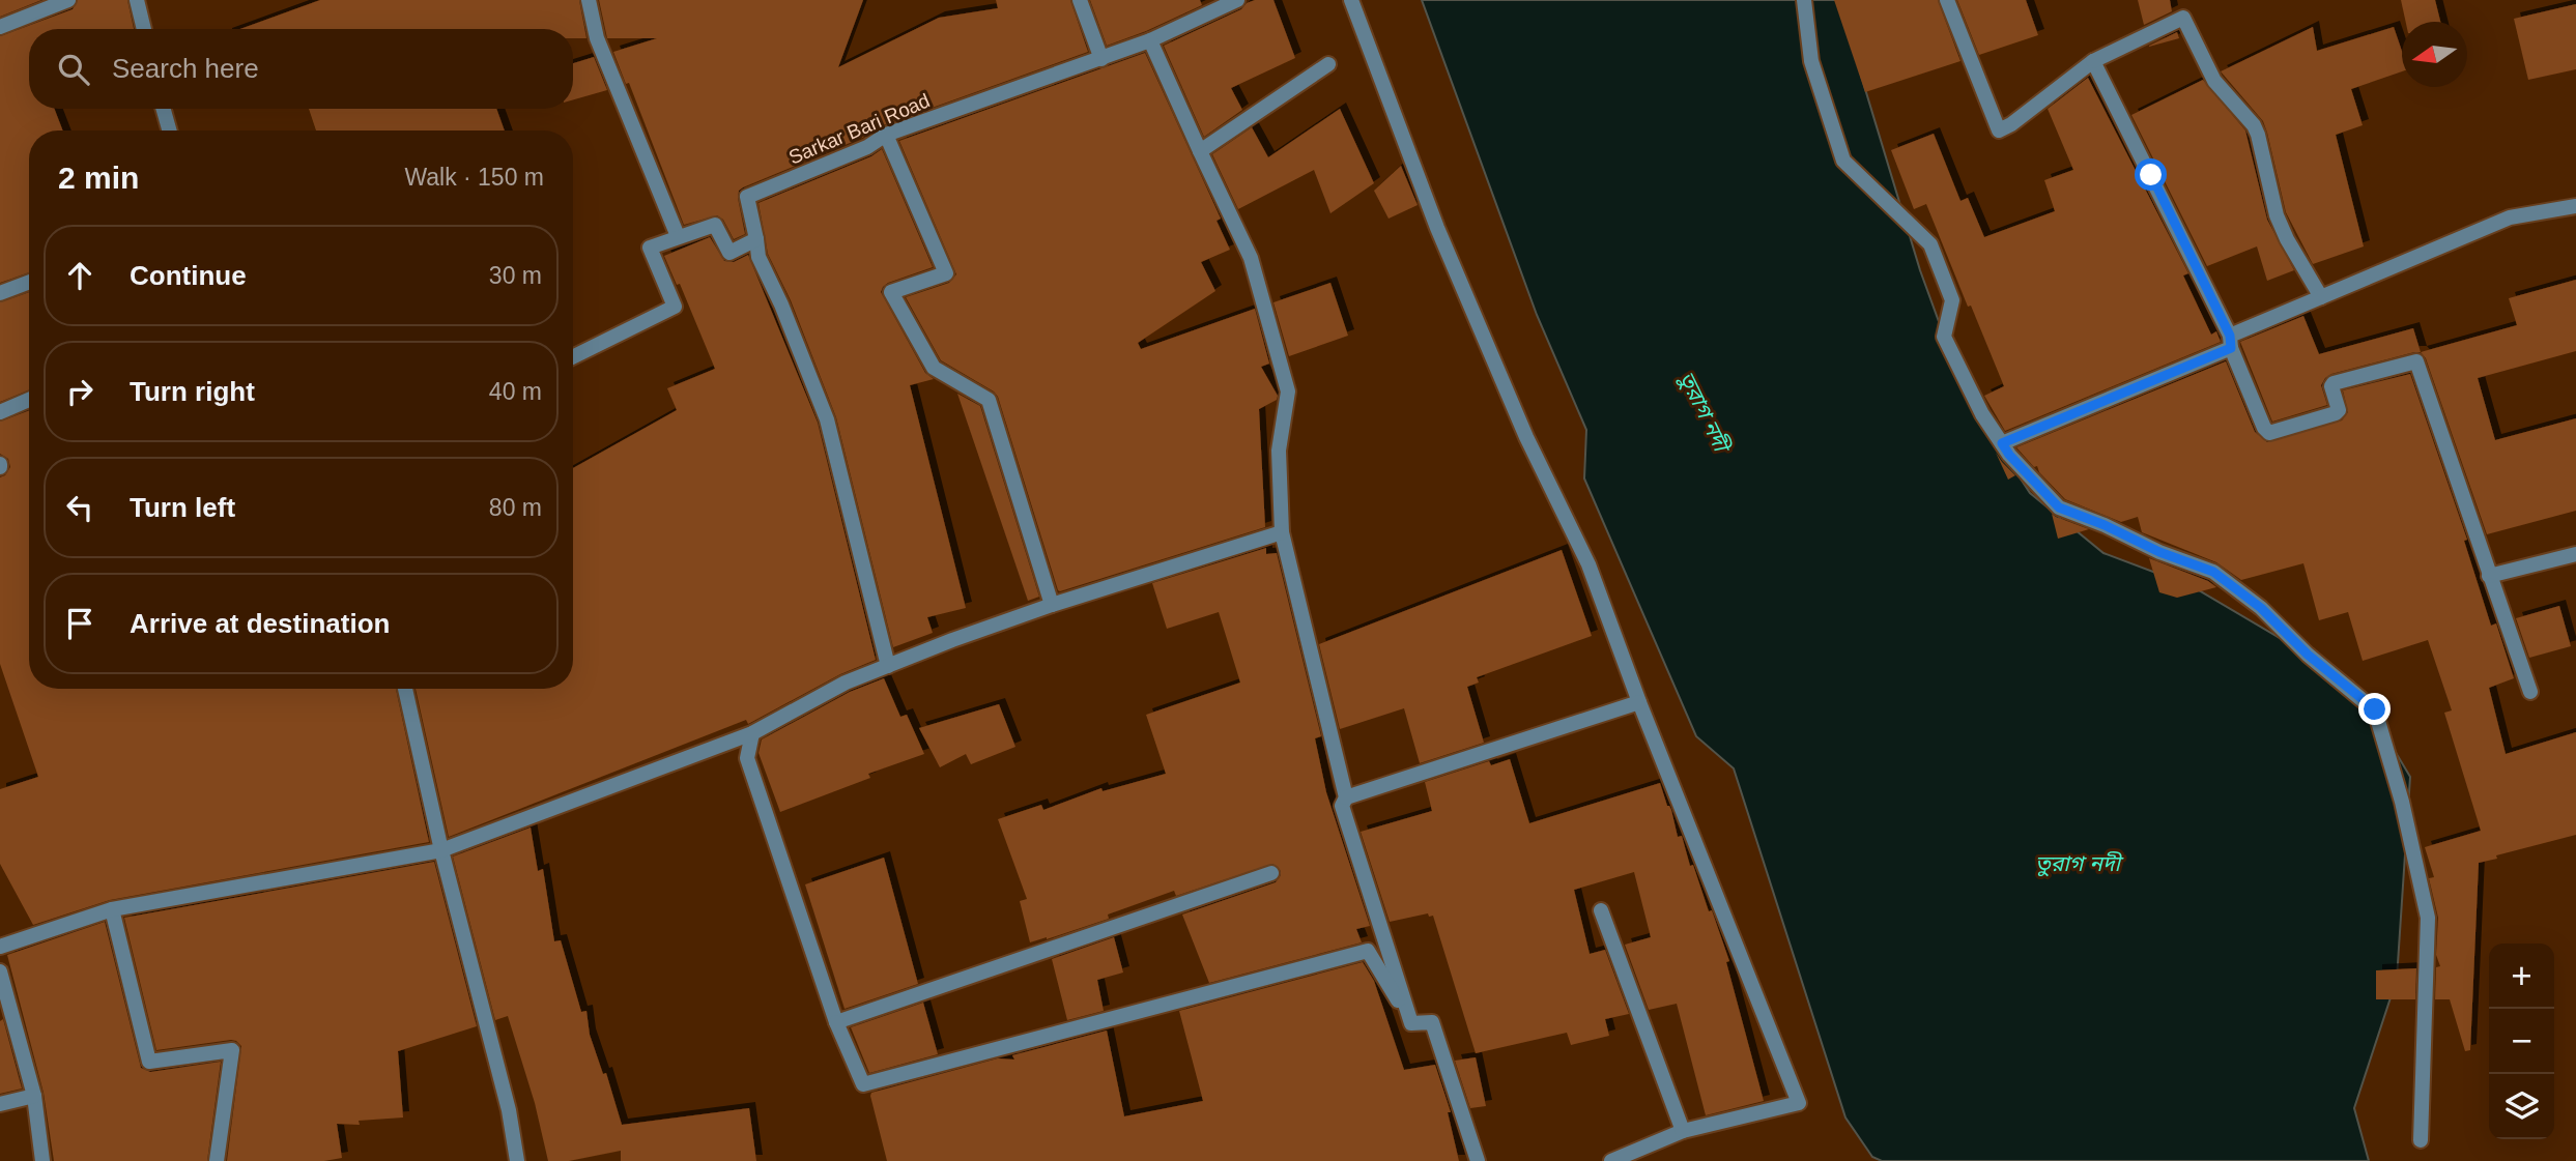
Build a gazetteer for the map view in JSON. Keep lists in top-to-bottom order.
{
  "streets": {
    "street": ["Sarkar Bari Road"]
  },
  "water": ["তুরাগ নদী"],
  "north": "left",
  "page": {
    "search": "Search here",
    "heading": ["2 min", "Walk · 150 m"],
    "list": [
      ["Continue", "30 m"],
      ["Turn right", "40 m"],
      ["Turn left", "80 m"],
      "Arrive at destination"
    ],
    "map_buttons": ["+", "−"]
  }
}
